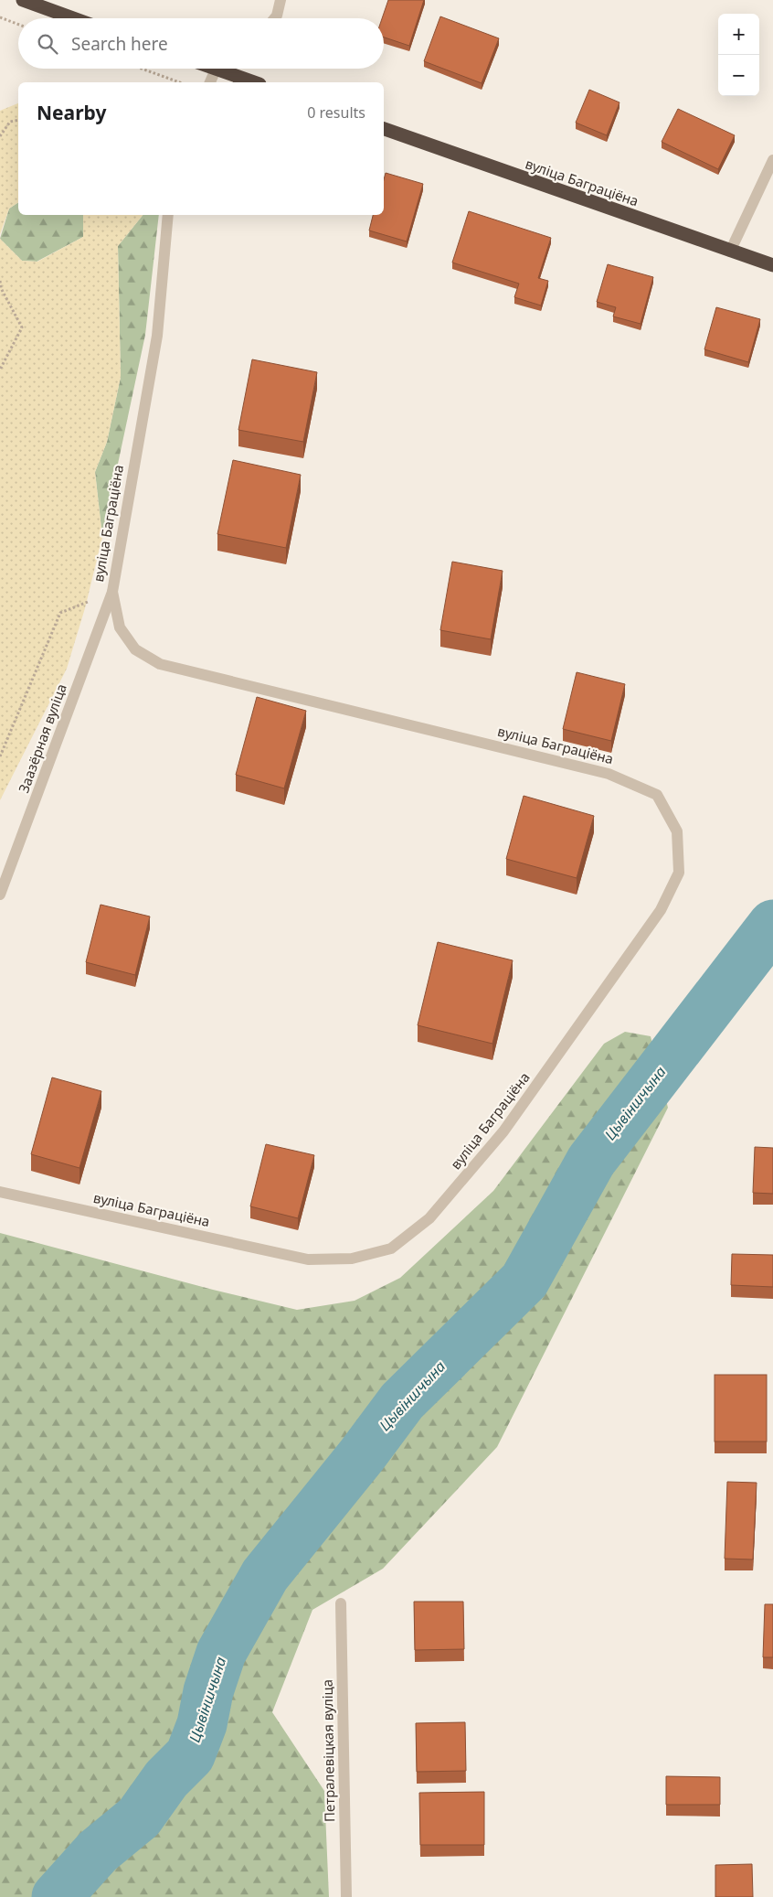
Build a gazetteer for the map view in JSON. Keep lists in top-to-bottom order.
{
  "streets": {
    "highway": ["вуліца Баграціёна"],
    "street": ["Заазёрная вуліца", "Петралевіцкая вуліца"]
  },
  "crossings": [
    ["вуліца Баграціёна", "Заазёрная вуліца"]
  ],
  "water": ["Цывіншчына"],
  "page": {
    "map_buttons": ["+", "−"],
    "search": "Search here",
    "heading": ["Nearby", "0 results"]
  }
}
